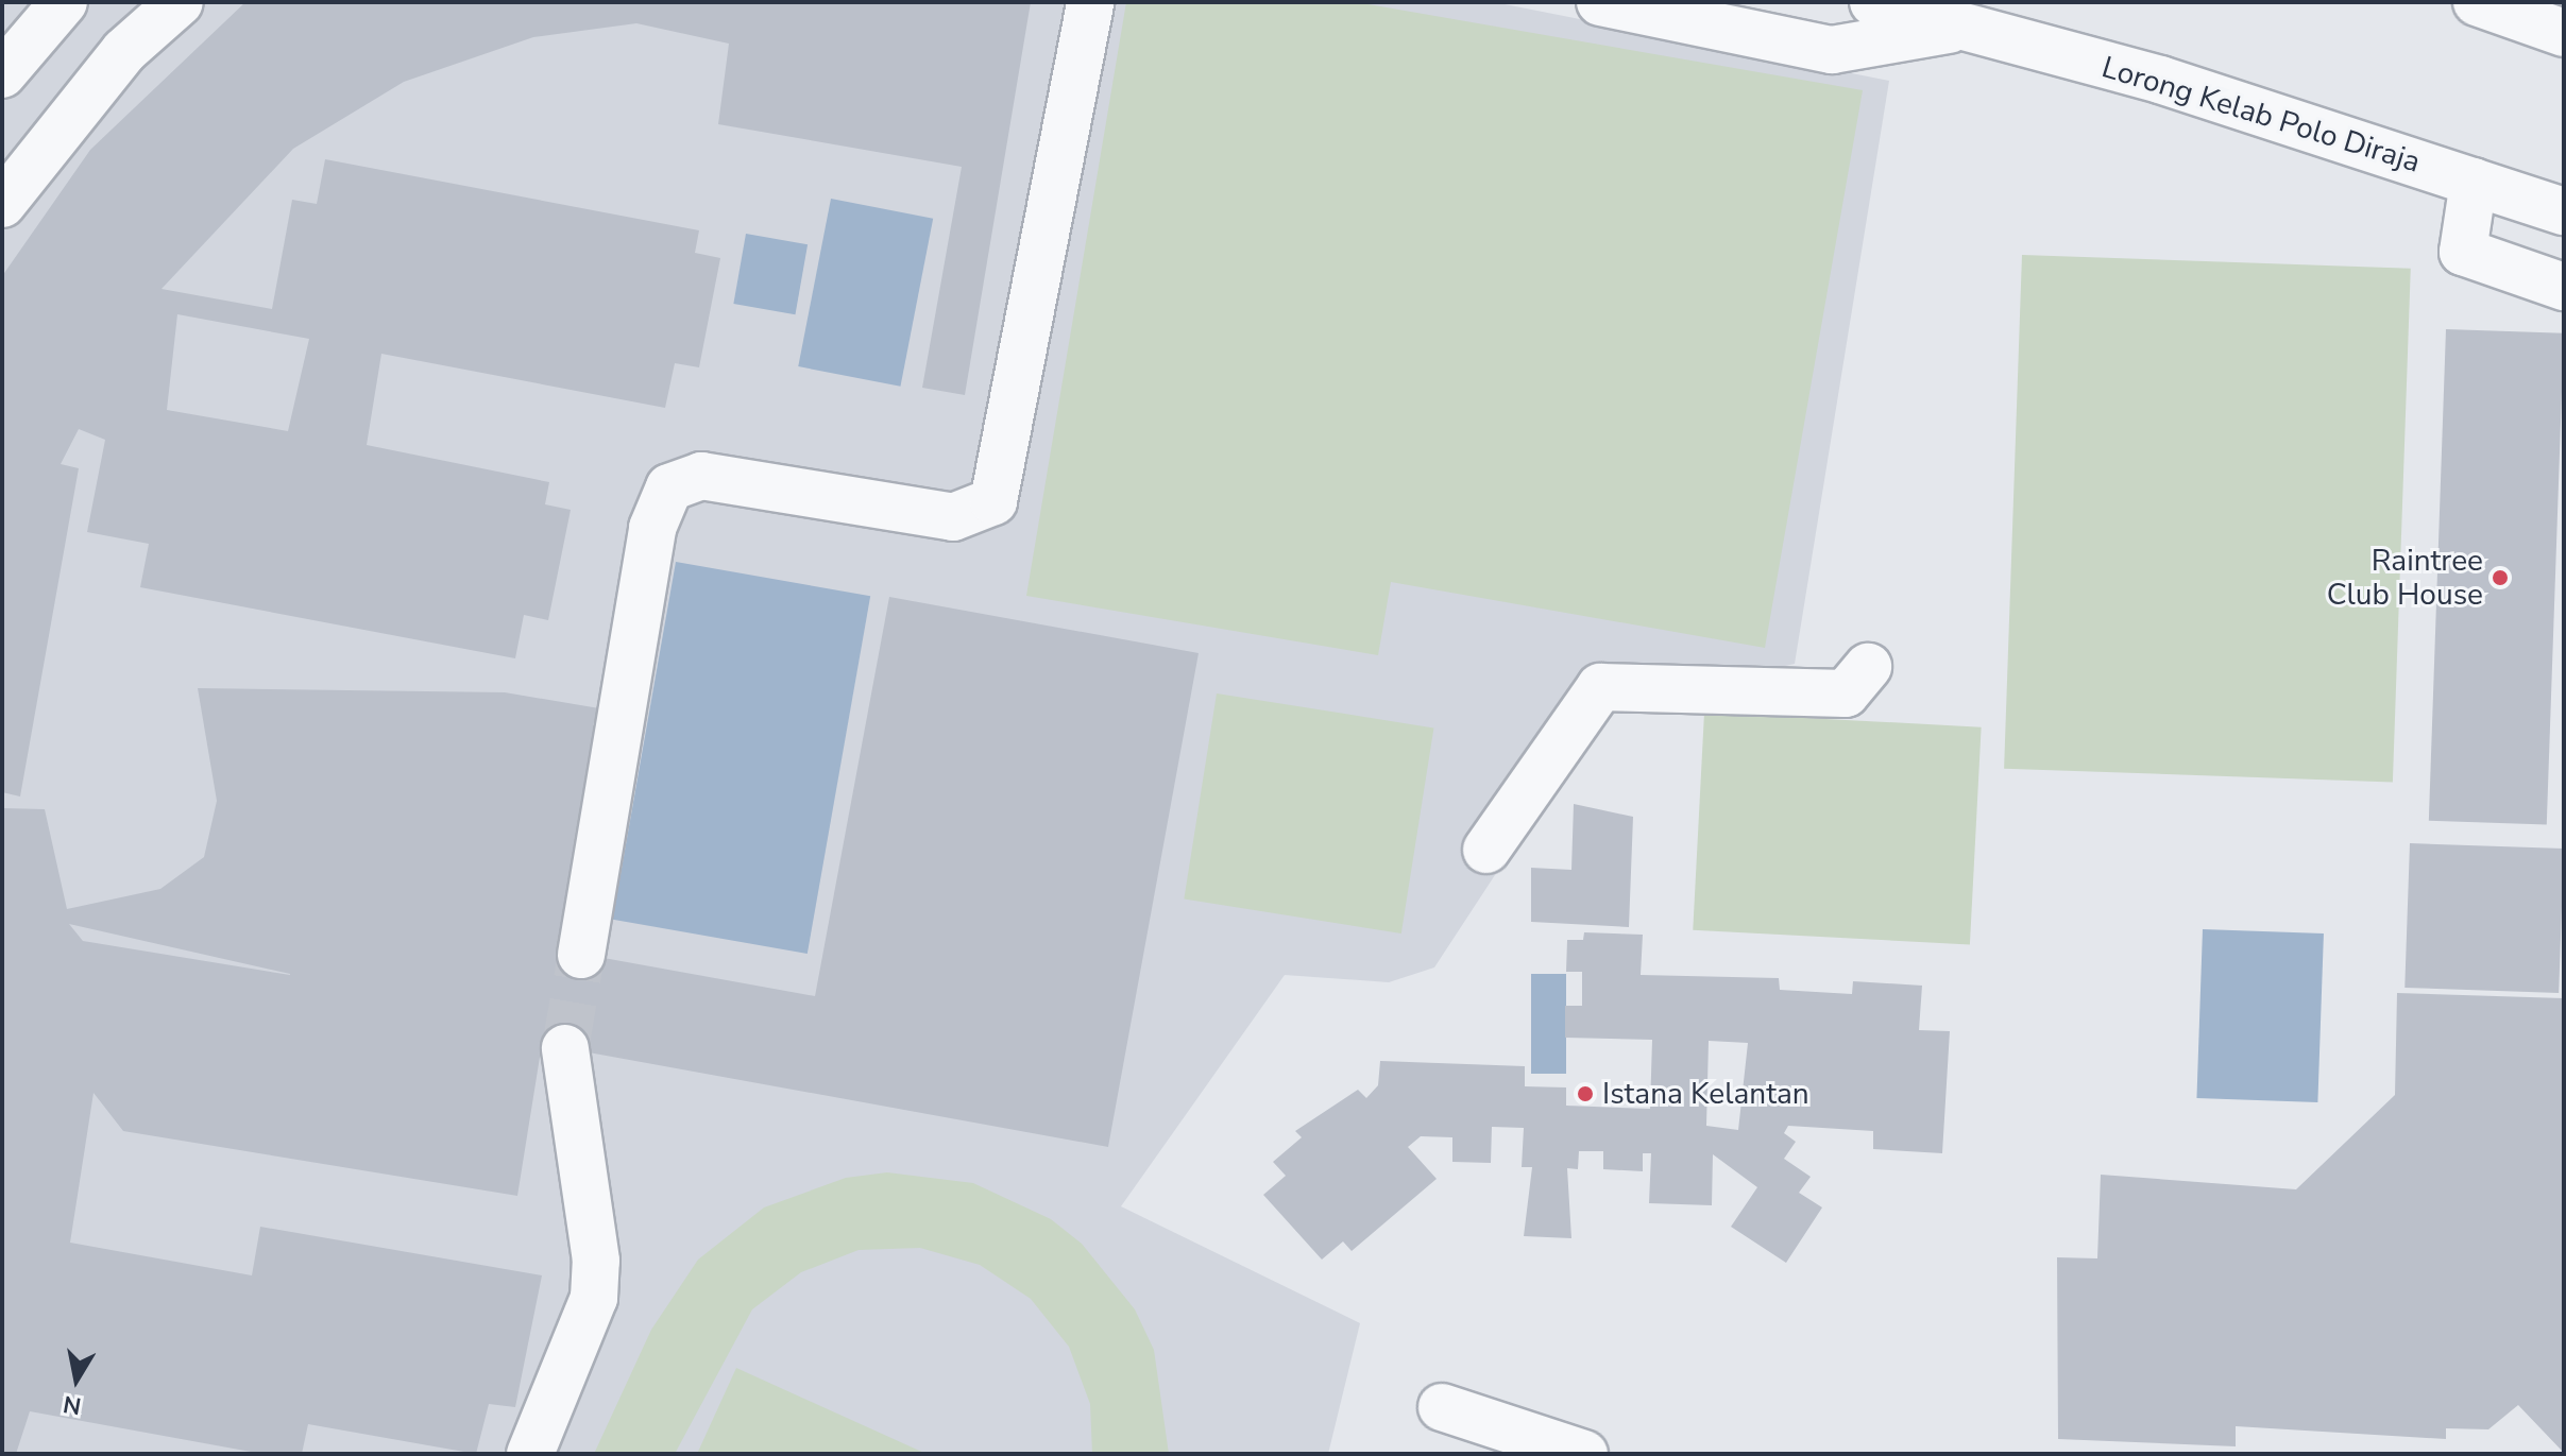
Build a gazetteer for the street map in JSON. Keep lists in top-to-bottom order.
{
  "streets": {
    "street": ["Lorong Kelab Polo Diraja"]
  },
  "places": ["Raintree Club House", "Istana Kelantan"],
  "north": "bottom"
}
